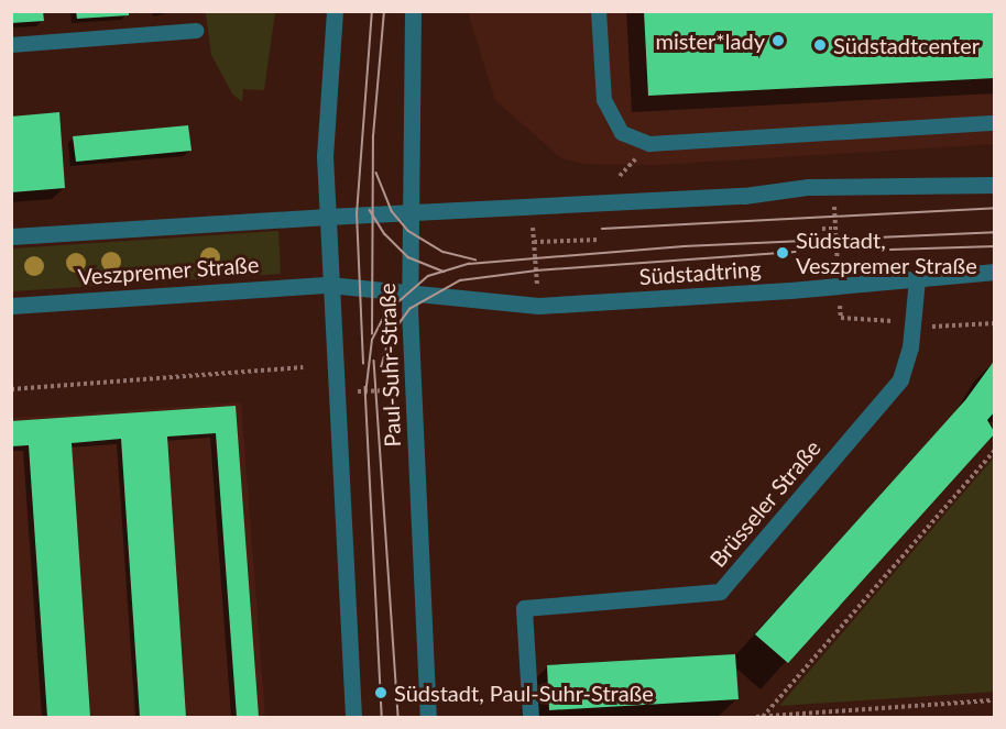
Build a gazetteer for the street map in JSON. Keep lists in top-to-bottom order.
{
  "streets": {
    "street": [
      "Veszpremer Straße",
      "Südstadtring",
      "Paul-Suhr-Straße",
      "Brüsseler Straße"
    ]
  },
  "crossings": [
    ["Veszpremer Straße", "Südstadtring"],
    ["Veszpremer Straße", "Paul-Suhr-Straße"],
    ["Südstadtring", "Paul-Suhr-Straße"],
    ["Südstadtring", "Brüsseler Straße"]
  ],
  "places": [
    "mister*lady",
    "Südstadtcenter",
    "Südstadt, Veszpremer Straße",
    "Südstadt, Paul-Suhr-Straße"
  ]
}
